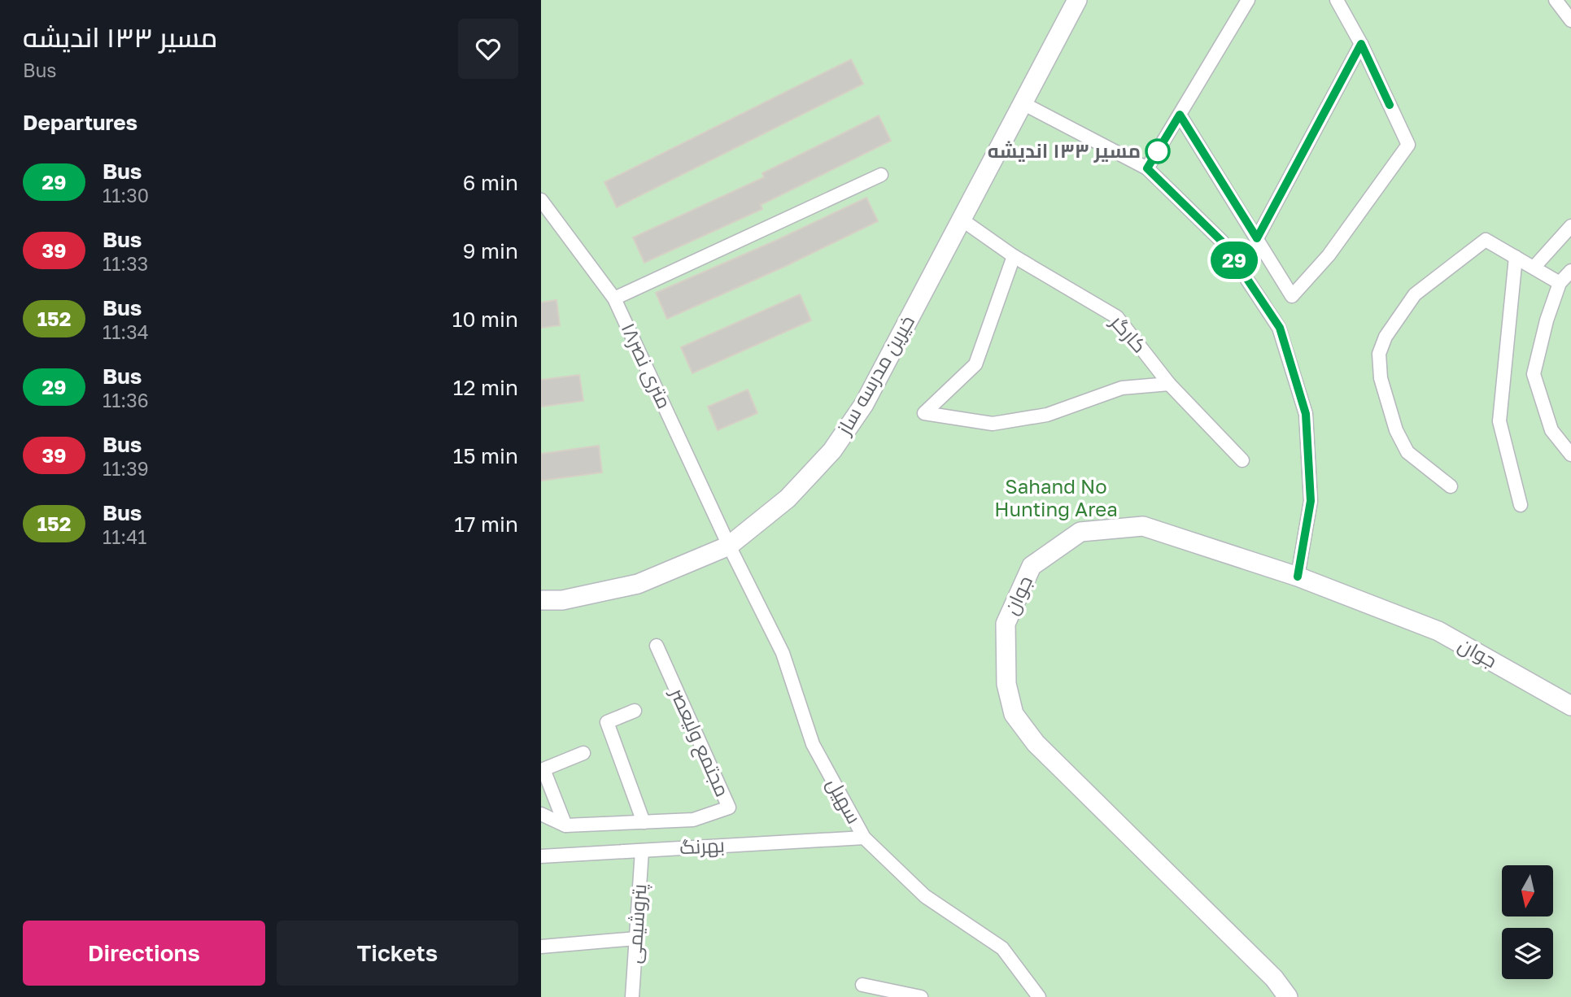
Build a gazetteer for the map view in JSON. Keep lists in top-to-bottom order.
{
  "streets": {
    "street": [
      "کارگر",
      "۱۸متری نصر",
      "خیرین مدرسه ساز",
      "جوان",
      "مجتمع ولیعصر",
      "سهیل",
      "بهرنگ",
      "پتروشیمی"
    ]
  },
  "crossings": [
    ["کارگر", "خیرین مدرسه ساز"],
    ["۱۸متری نصر", "خیرین مدرسه ساز"],
    ["۱۸متری نصر", "سهیل"],
    ["خیرین مدرسه ساز", "سهیل"],
    ["سهیل", "بهرنگ"],
    ["بهرنگ", "پتروشیمی"]
  ],
  "parks": ["Sahand No Hunting Area"],
  "places": ["مسیر ۱۳۳ اندیشه"],
  "lines": ["bus line 29"],
  "north": "bottom",
  "page": {
    "heading": [
      ["مسیر ۱۳۳ اندیشه", "Bus"],
      "Departures"
    ],
    "on_map": "29",
    "list": [
      {
        "mark": "29",
        "name": "Bus",
        "note": "11:30",
        "value": "6 min"
      },
      {
        "mark": "39",
        "name": "Bus",
        "note": "11:33",
        "value": "9 min"
      },
      {
        "mark": "152",
        "name": "Bus",
        "note": "11:34",
        "value": "10 min"
      },
      {
        "mark": "29",
        "name": "Bus",
        "note": "11:36",
        "value": "12 min"
      },
      {
        "mark": "39",
        "name": "Bus",
        "note": "11:39",
        "value": "15 min"
      },
      {
        "mark": "152",
        "name": "Bus",
        "note": "11:41",
        "value": "17 min"
      }
    ],
    "buttons": ["Directions", "Tickets"]
  }
}
